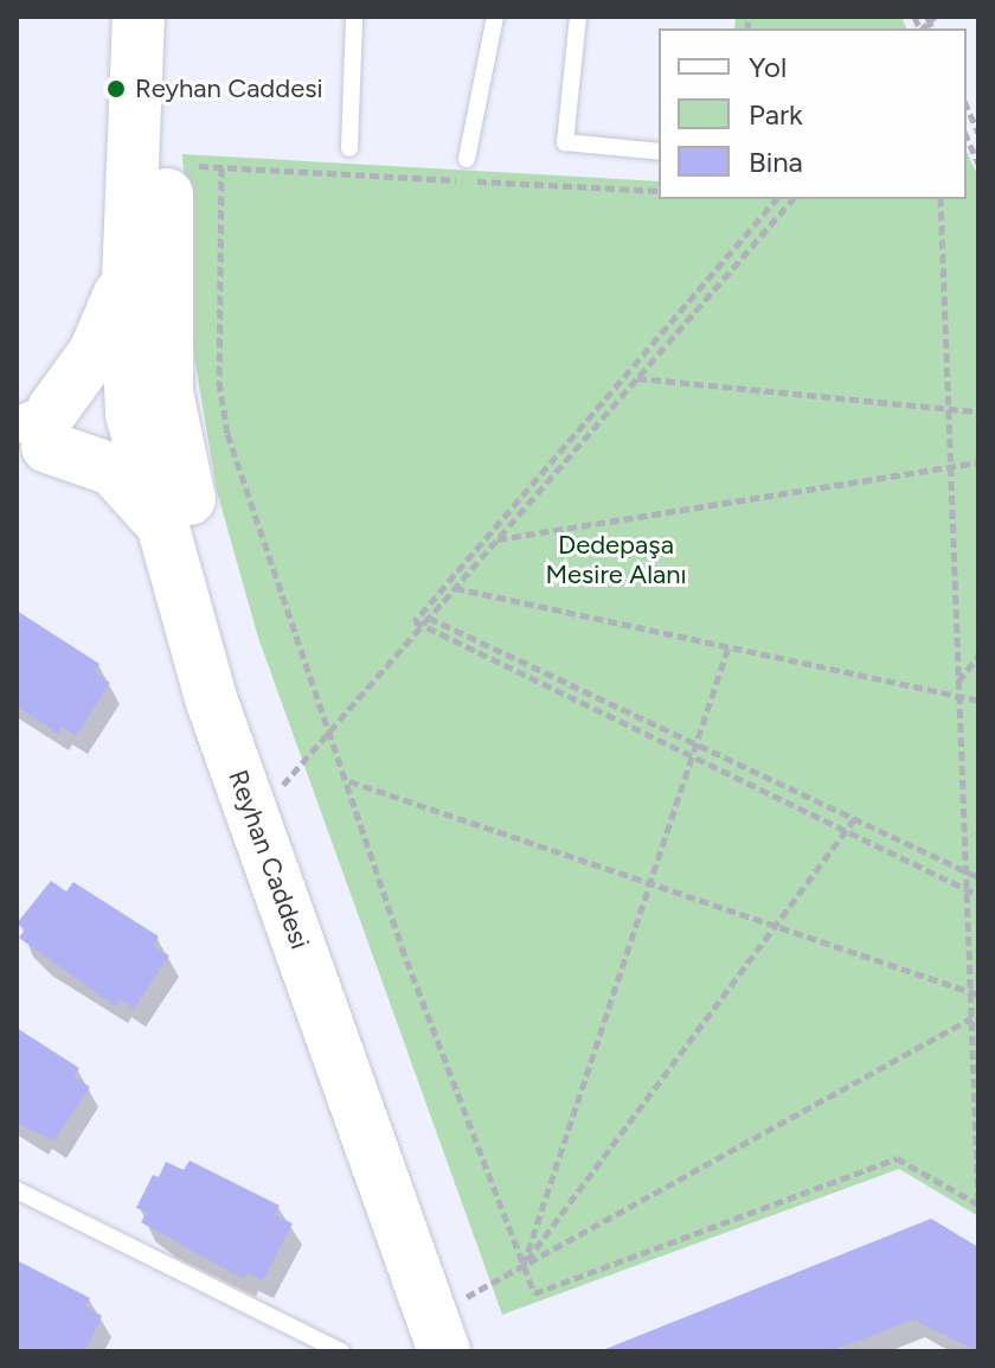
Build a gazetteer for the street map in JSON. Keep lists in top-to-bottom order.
{
  "streets": {
    "main road": ["Reyhan Caddesi"]
  },
  "parks": ["Dedepaşa Mesire Alanı"],
  "places": ["Reyhan Caddesi"],
  "legend": ["Yol", "Park", "Bina"]
}
